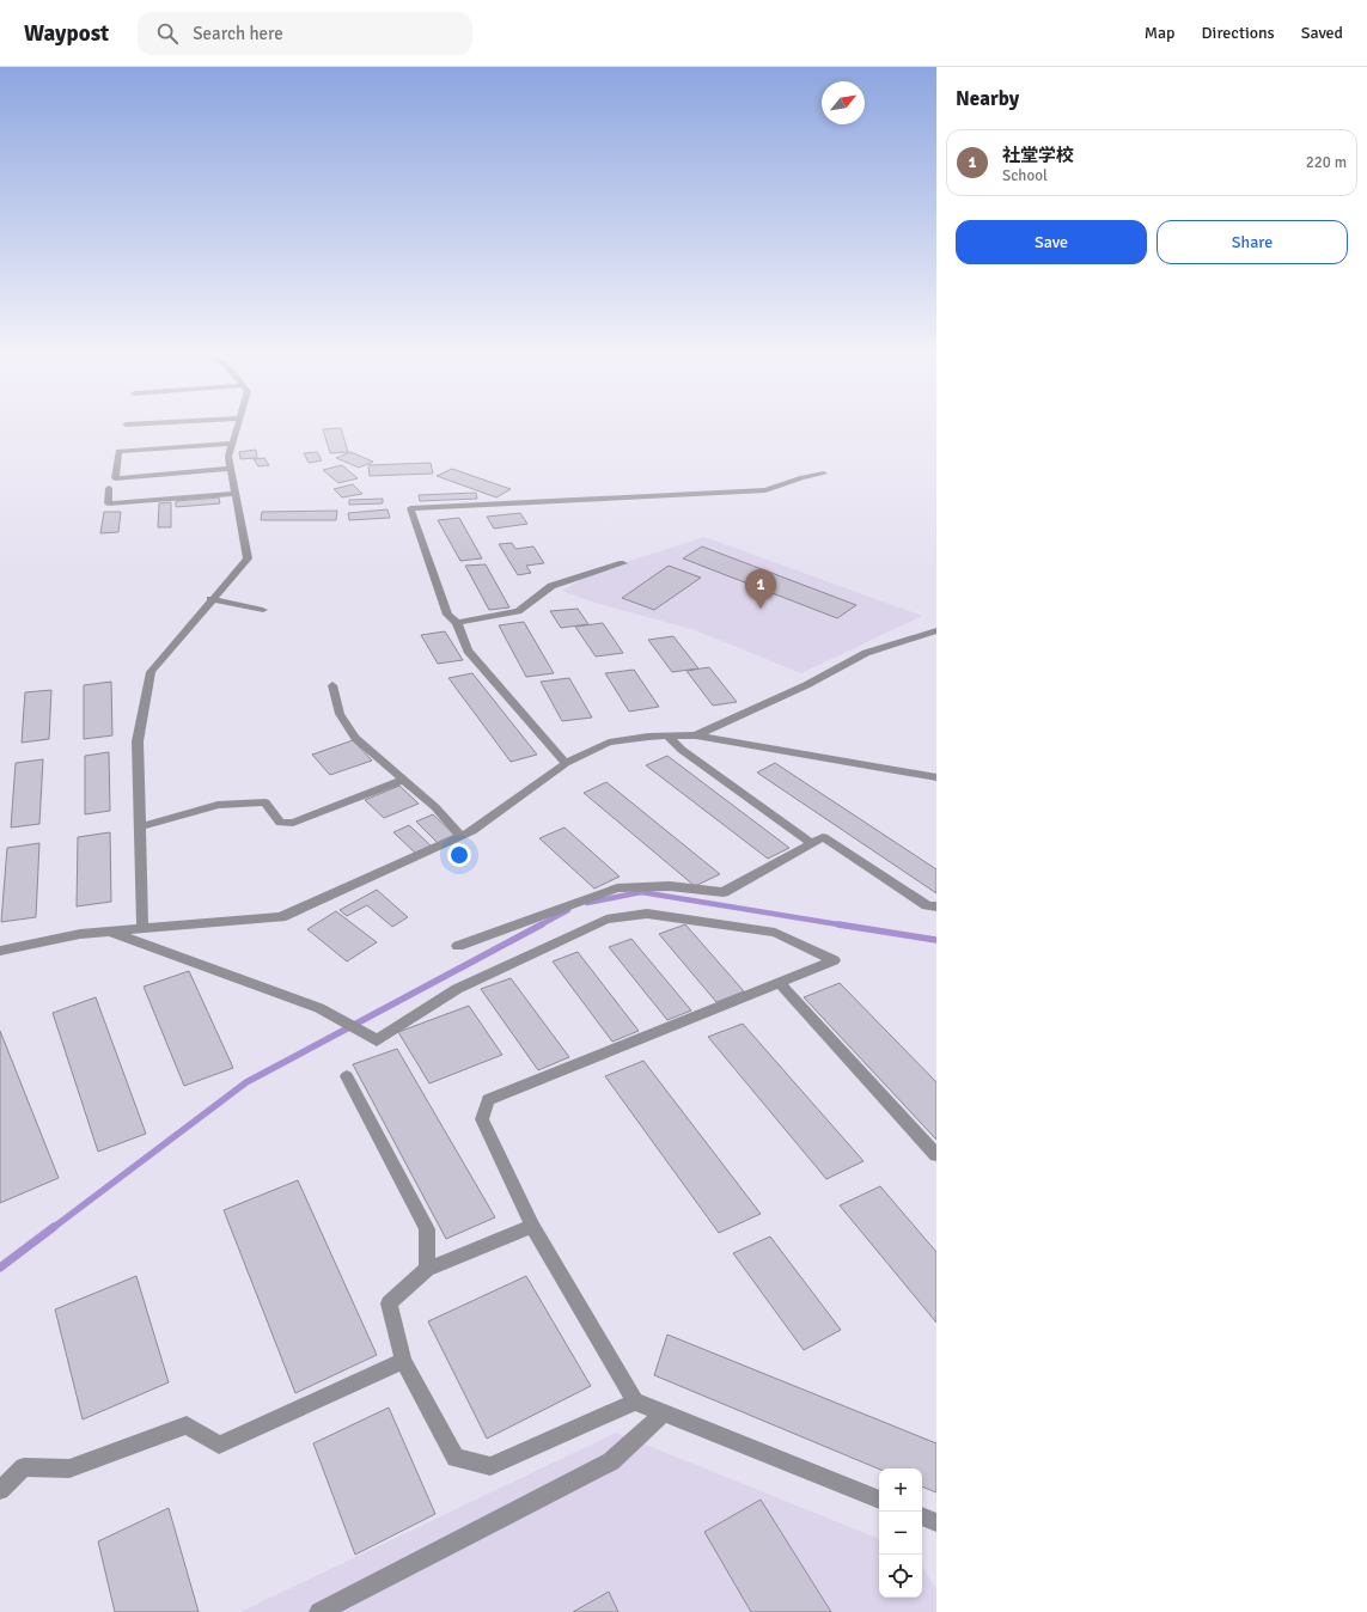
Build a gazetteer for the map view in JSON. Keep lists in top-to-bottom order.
{
  "north": "top right",
  "page": {
    "header": "Waypost",
    "search": "Search here",
    "nav": ["Map", "Directions", "Saved"],
    "heading": "Nearby",
    "list": [
      {
        "mark": "1",
        "name": "社堂学校",
        "note": "School",
        "value": "220 m"
      }
    ],
    "buttons": ["Save", "Share"],
    "pins": "1",
    "map_buttons": ["+", "−"]
  }
}
